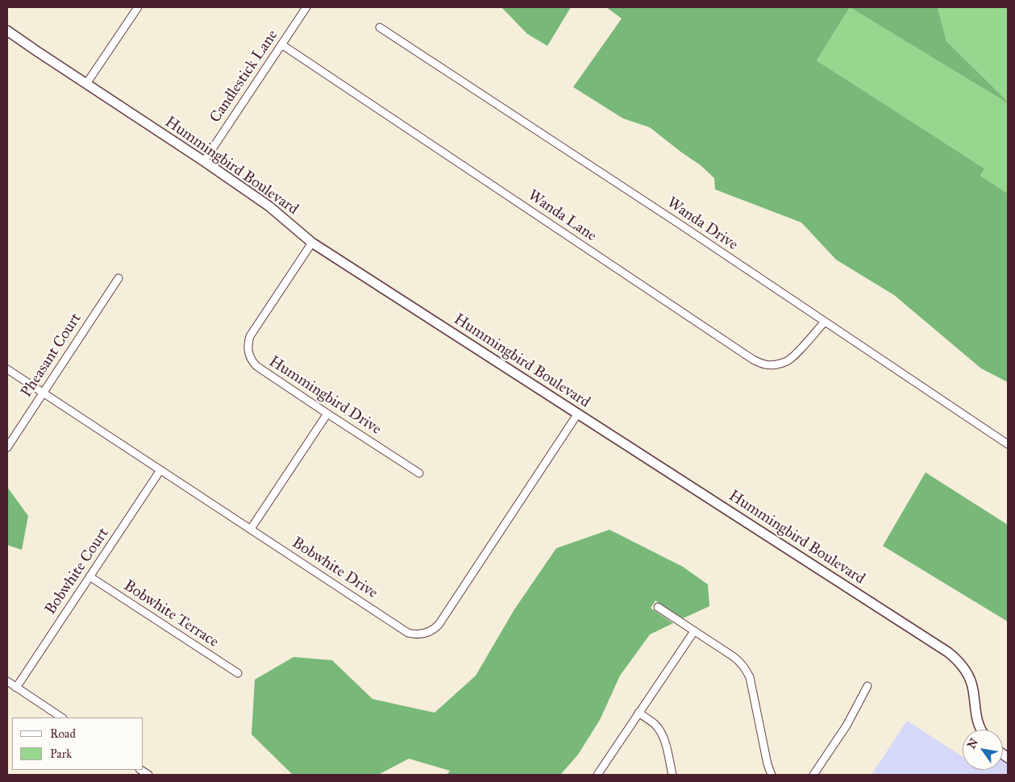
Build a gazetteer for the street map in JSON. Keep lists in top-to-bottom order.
{
  "streets": {
    "street": [
      "Candlestick Lane",
      "Hummingbird Boulevard",
      "Wanda Lane",
      "Wanda Drive",
      "Pheasant Court",
      "Hummingbird Drive",
      "Bobwhite Drive",
      "Bobwhite Court",
      "Bobwhite Terrace"
    ]
  },
  "crossings": [
    ["Candlestick Lane", "Hummingbird Boulevard"],
    ["Candlestick Lane", "Wanda Lane"],
    ["Hummingbird Boulevard", "Hummingbird Drive"],
    ["Hummingbird Boulevard", "Bobwhite Drive"],
    ["Wanda Lane", "Wanda Drive"],
    ["Pheasant Court", "Bobwhite Drive"],
    ["Bobwhite Drive", "Bobwhite Court"],
    ["Bobwhite Court", "Bobwhite Terrace"]
  ],
  "legend": ["Road", "Park"],
  "north": "top left"
}
